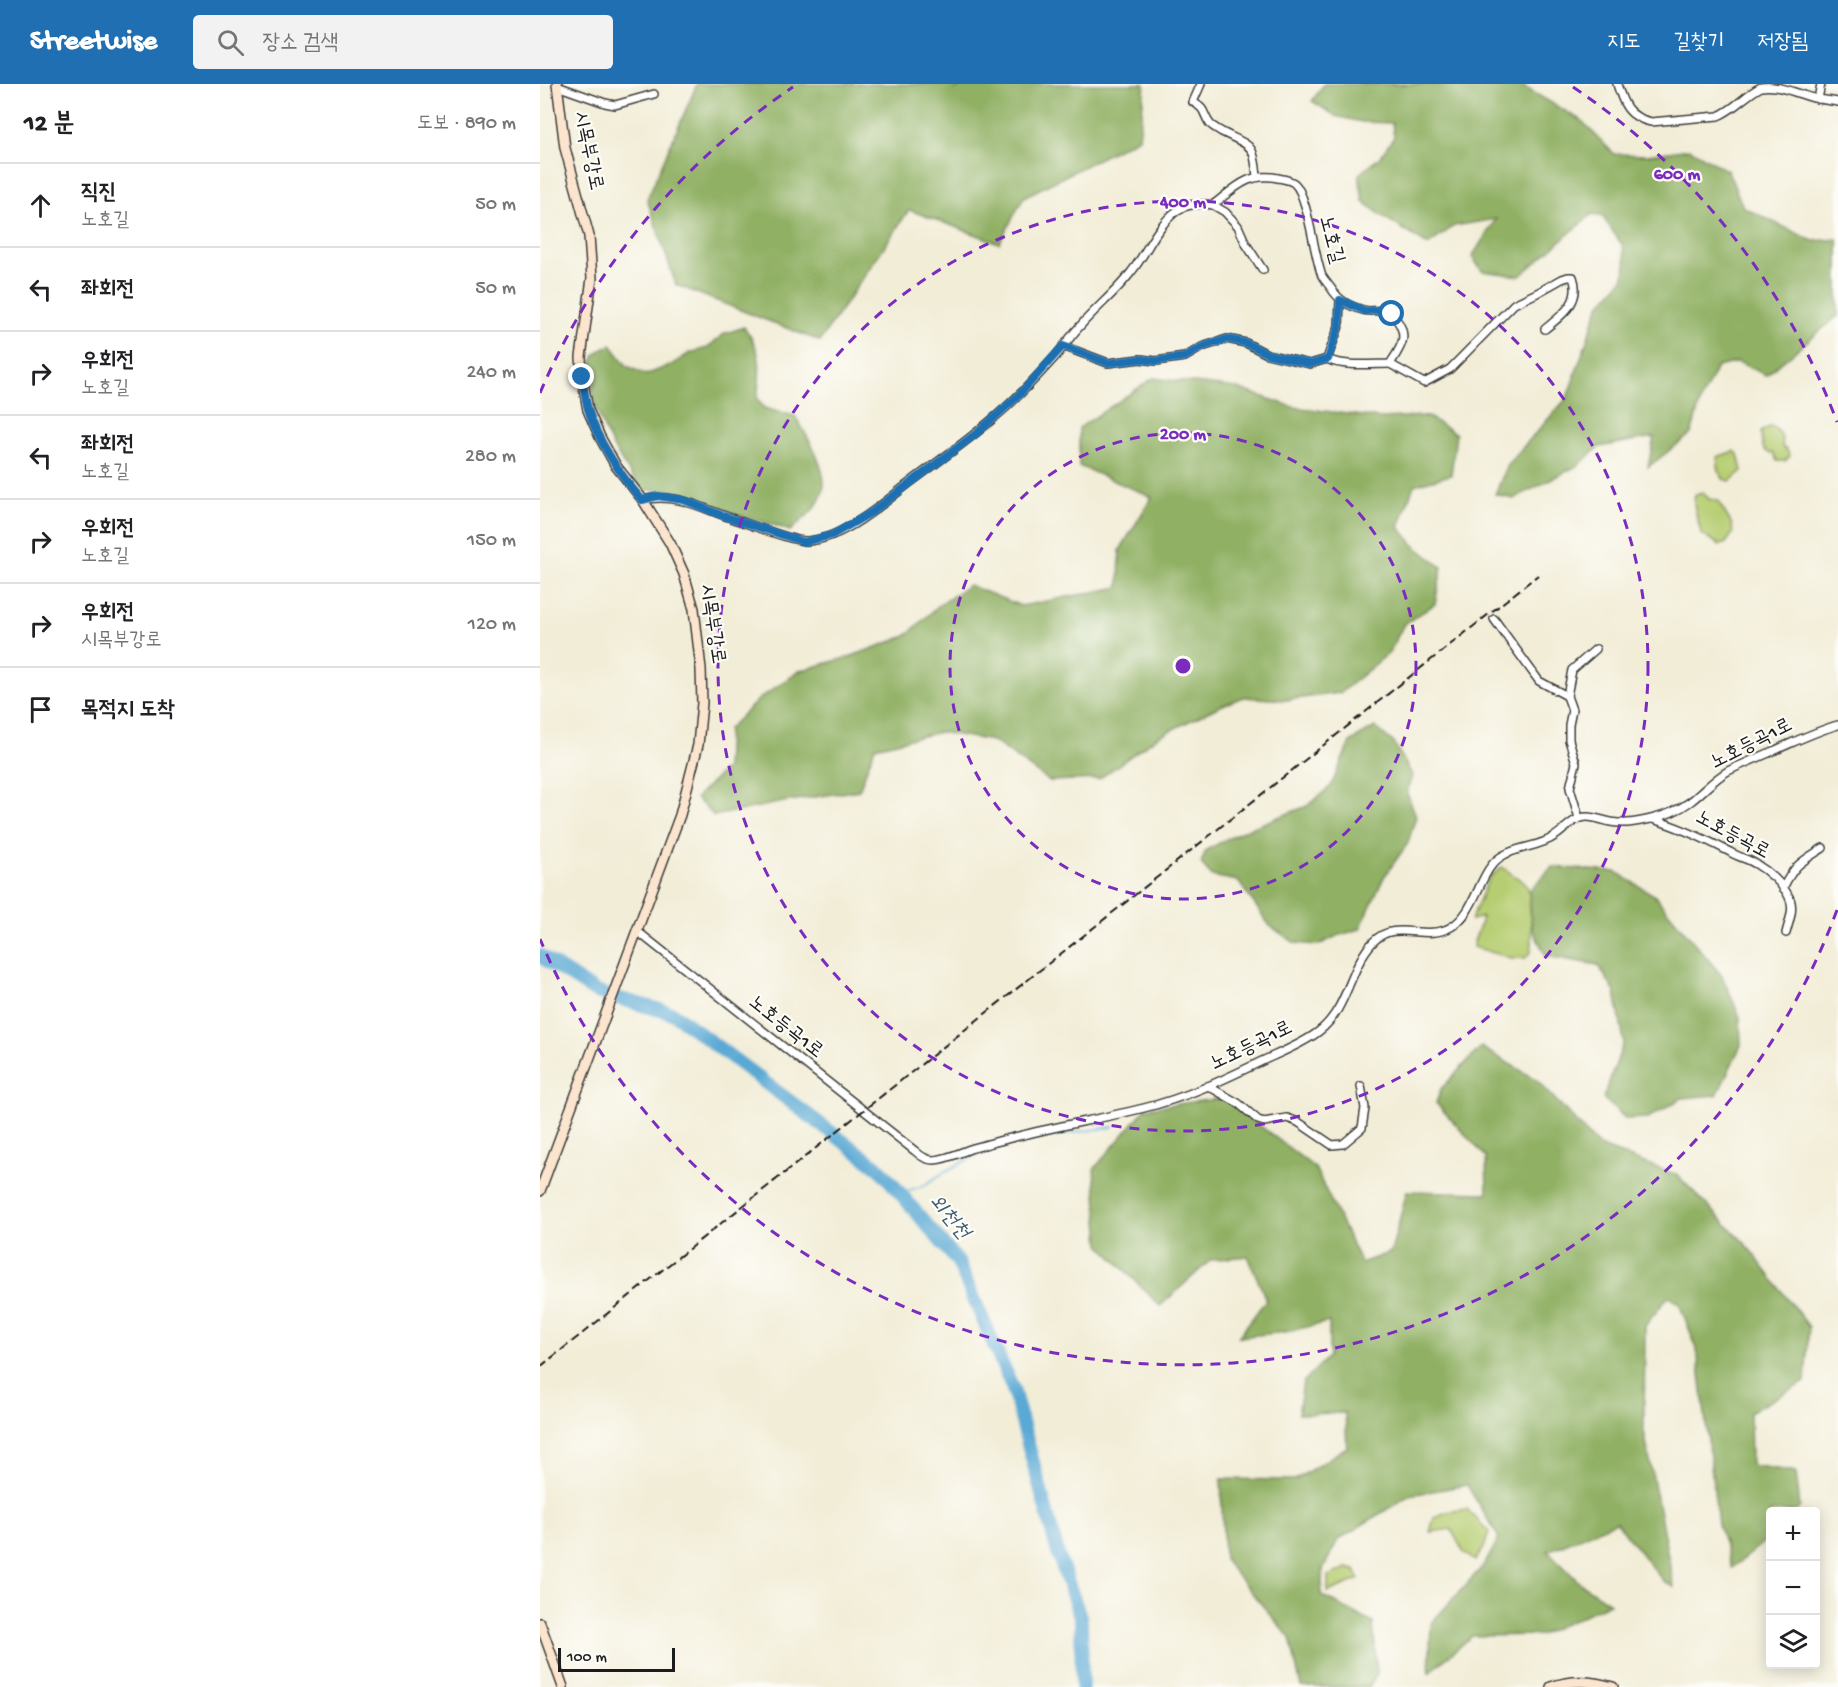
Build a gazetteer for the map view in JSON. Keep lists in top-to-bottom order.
{
  "streets": {
    "main road": ["시목부강로"],
    "street": ["노호길", "노호등곡1로", "노호등곡로"]
  },
  "crossings": [
    ["시목부강로", "노호등곡1로"],
    ["노호등곡1로", "노호등곡로"]
  ],
  "water": ["외천천"],
  "scale_bar": "100 m",
  "page": {
    "header": "Streetwise",
    "search": "장소 검색",
    "nav": ["지도", "길찾기", "저장됨"],
    "heading": ["12 분", "도보 · 890 m"],
    "list": [
      ["직진", "노호길", "50 m"],
      ["좌회전", "50 m"],
      ["우회전", "노호길", "240 m"],
      ["좌회전", "노호길", "280 m"],
      ["우회전", "노호길", "150 m"],
      ["우회전", "시목부강로", "120 m"],
      "목적지 도착"
    ],
    "map_buttons": ["+", "−"],
    "scale": "100 m"
  },
  "rings": ["600 m", "400 m", "200 m"]
}
